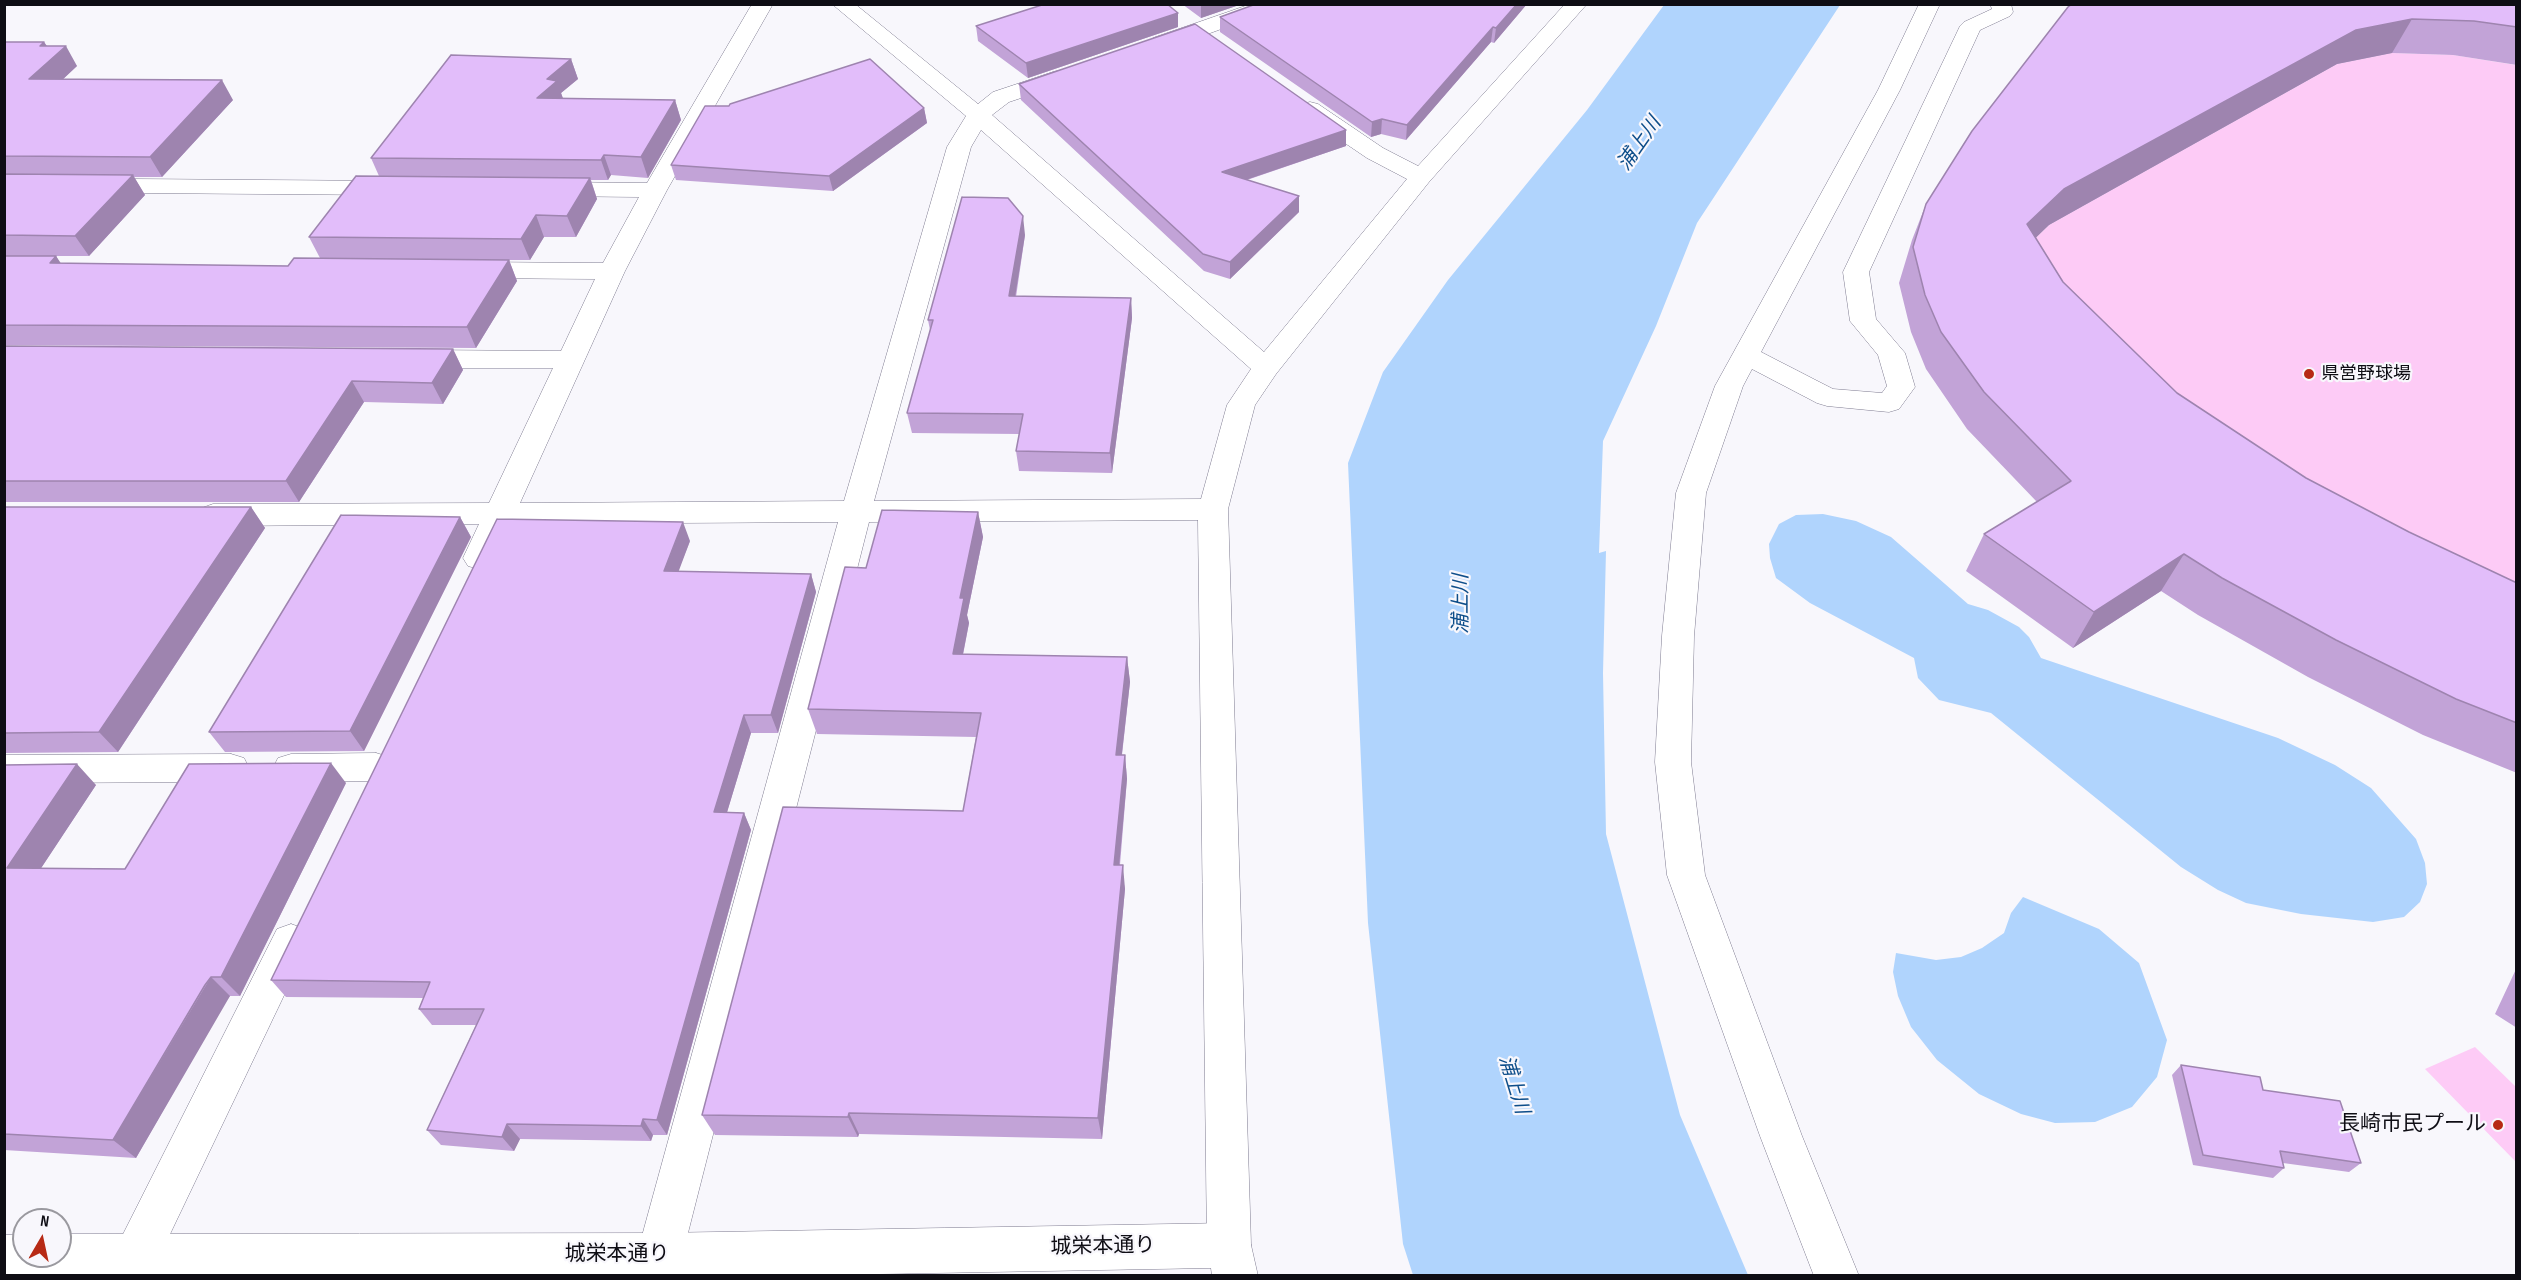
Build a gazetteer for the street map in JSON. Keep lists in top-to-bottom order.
{
  "streets": {
    "street": ["城栄本通り"]
  },
  "water": ["浦上川"],
  "places": ["県営野球場", "長崎市民プール"],
  "north": "top"
}
